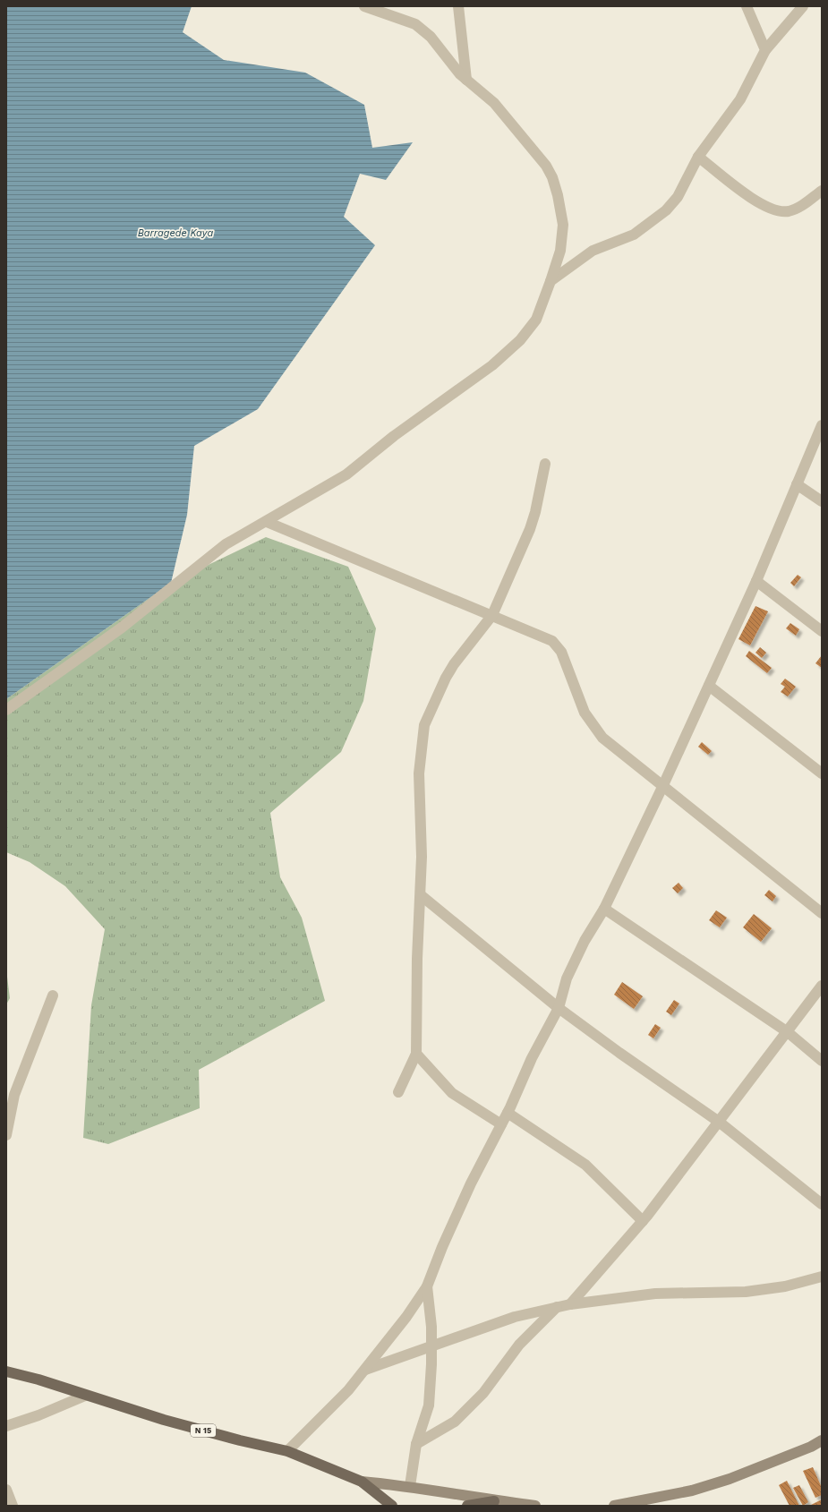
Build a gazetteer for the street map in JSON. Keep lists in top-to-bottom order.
{
  "streets": {
    "main road": ["N 15"]
  },
  "water": ["Barragede Kaya"]
}
